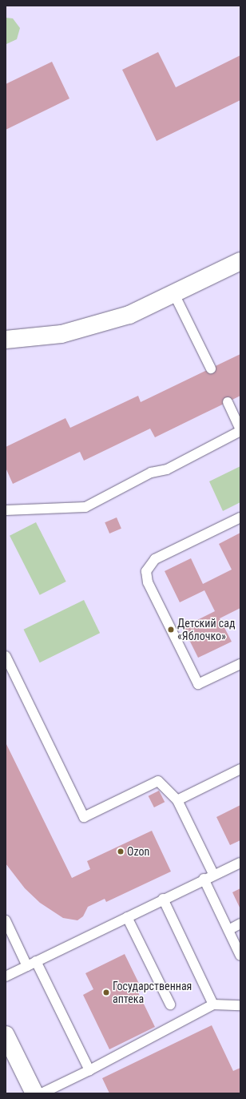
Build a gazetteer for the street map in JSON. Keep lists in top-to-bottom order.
{
  "places": ["Детский сад «Яблочко»", "Ozon", "Государственная аптека"]
}
